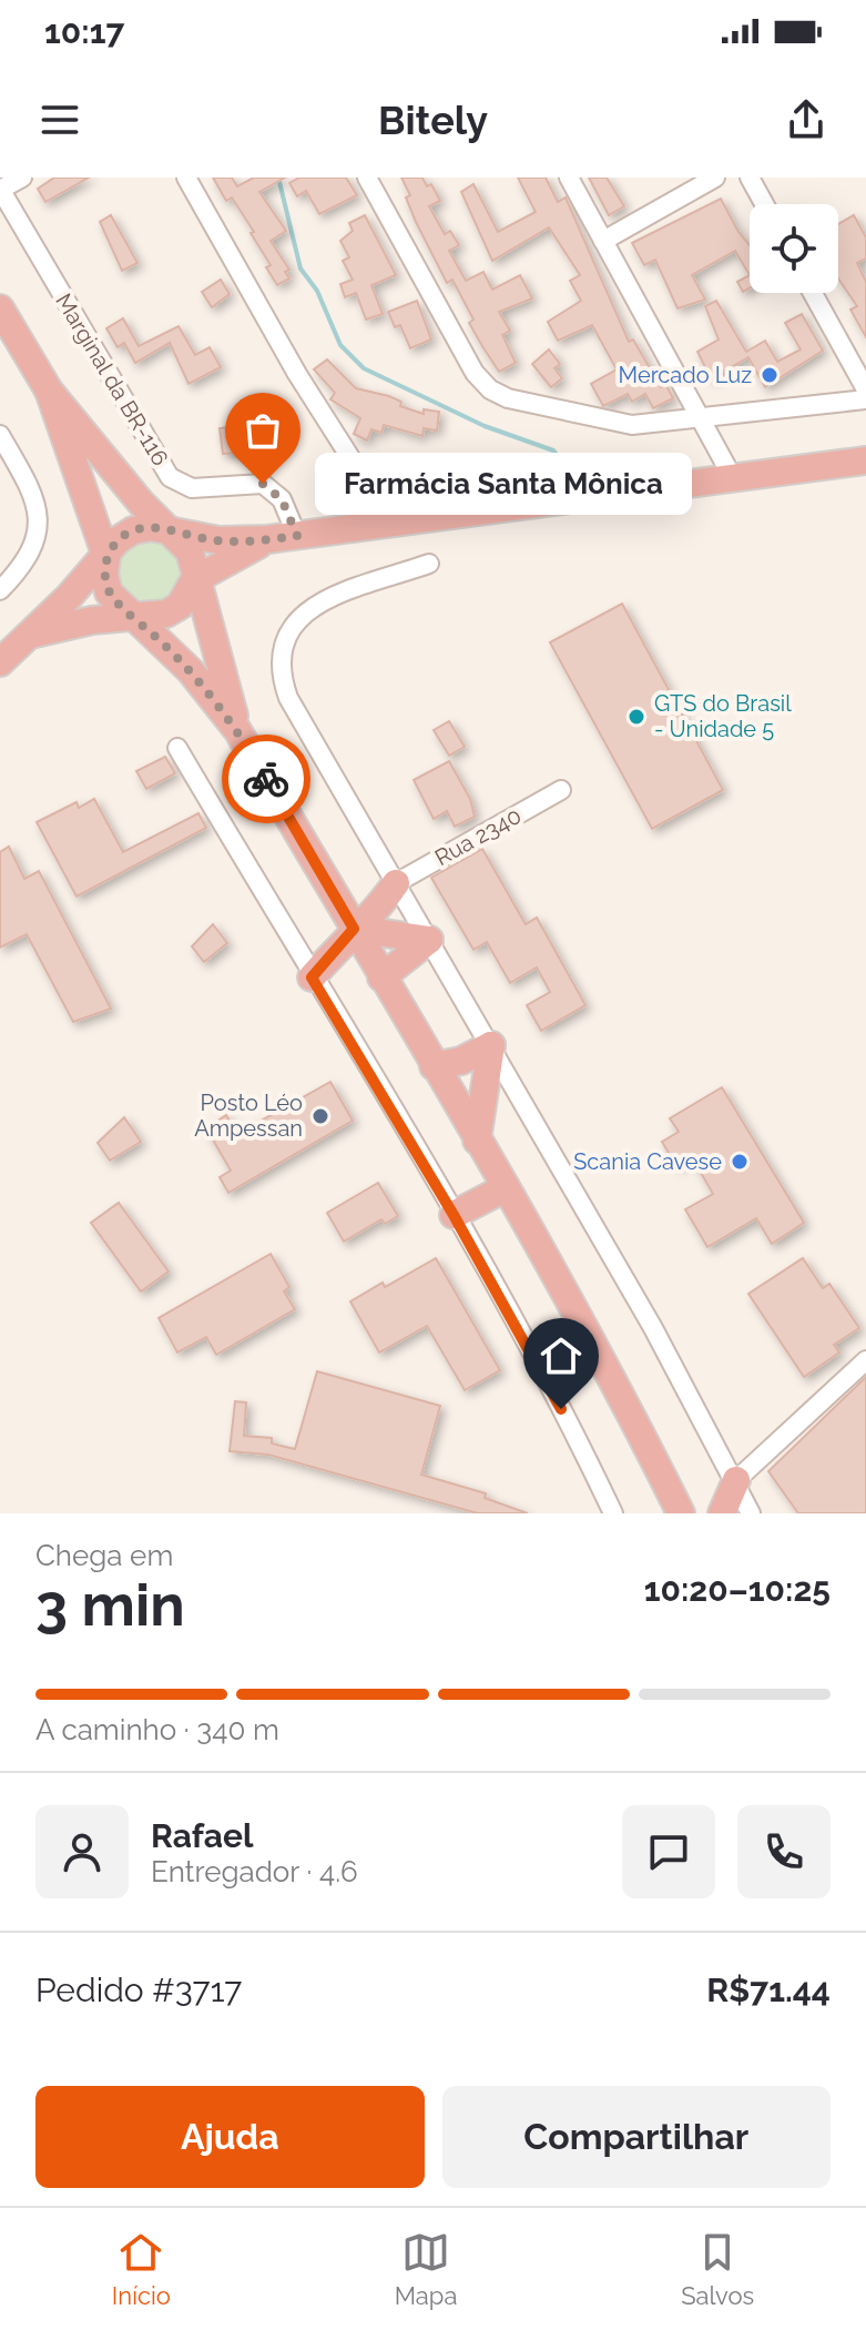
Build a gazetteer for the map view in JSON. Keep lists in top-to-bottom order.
{
  "streets": {
    "street": ["Marginal da BR-116", "Rua 2340"]
  },
  "places": [
    "Mercado Luz",
    "Farmácia Santa Mônica",
    "GTS do Brasil - Unidade 5",
    "Posto Léo Ampessan",
    "Scania Cavese"
  ],
  "page": {
    "status": "10:17",
    "header": "Bitely",
    "bubble": "Farmácia Santa Mônica",
    "heading": ["3 min", "Chega em", "10:20–10:25"],
    "panel": [
      "Rafael",
      "Entregador · 4.6",
      "Pedido #3717",
      "R$71.44"
    ],
    "bar": "A caminho · 340 m",
    "buttons": ["Ajuda", "Compartilhar"],
    "tabs": ["Início", "Mapa", "Salvos"]
  }
}
